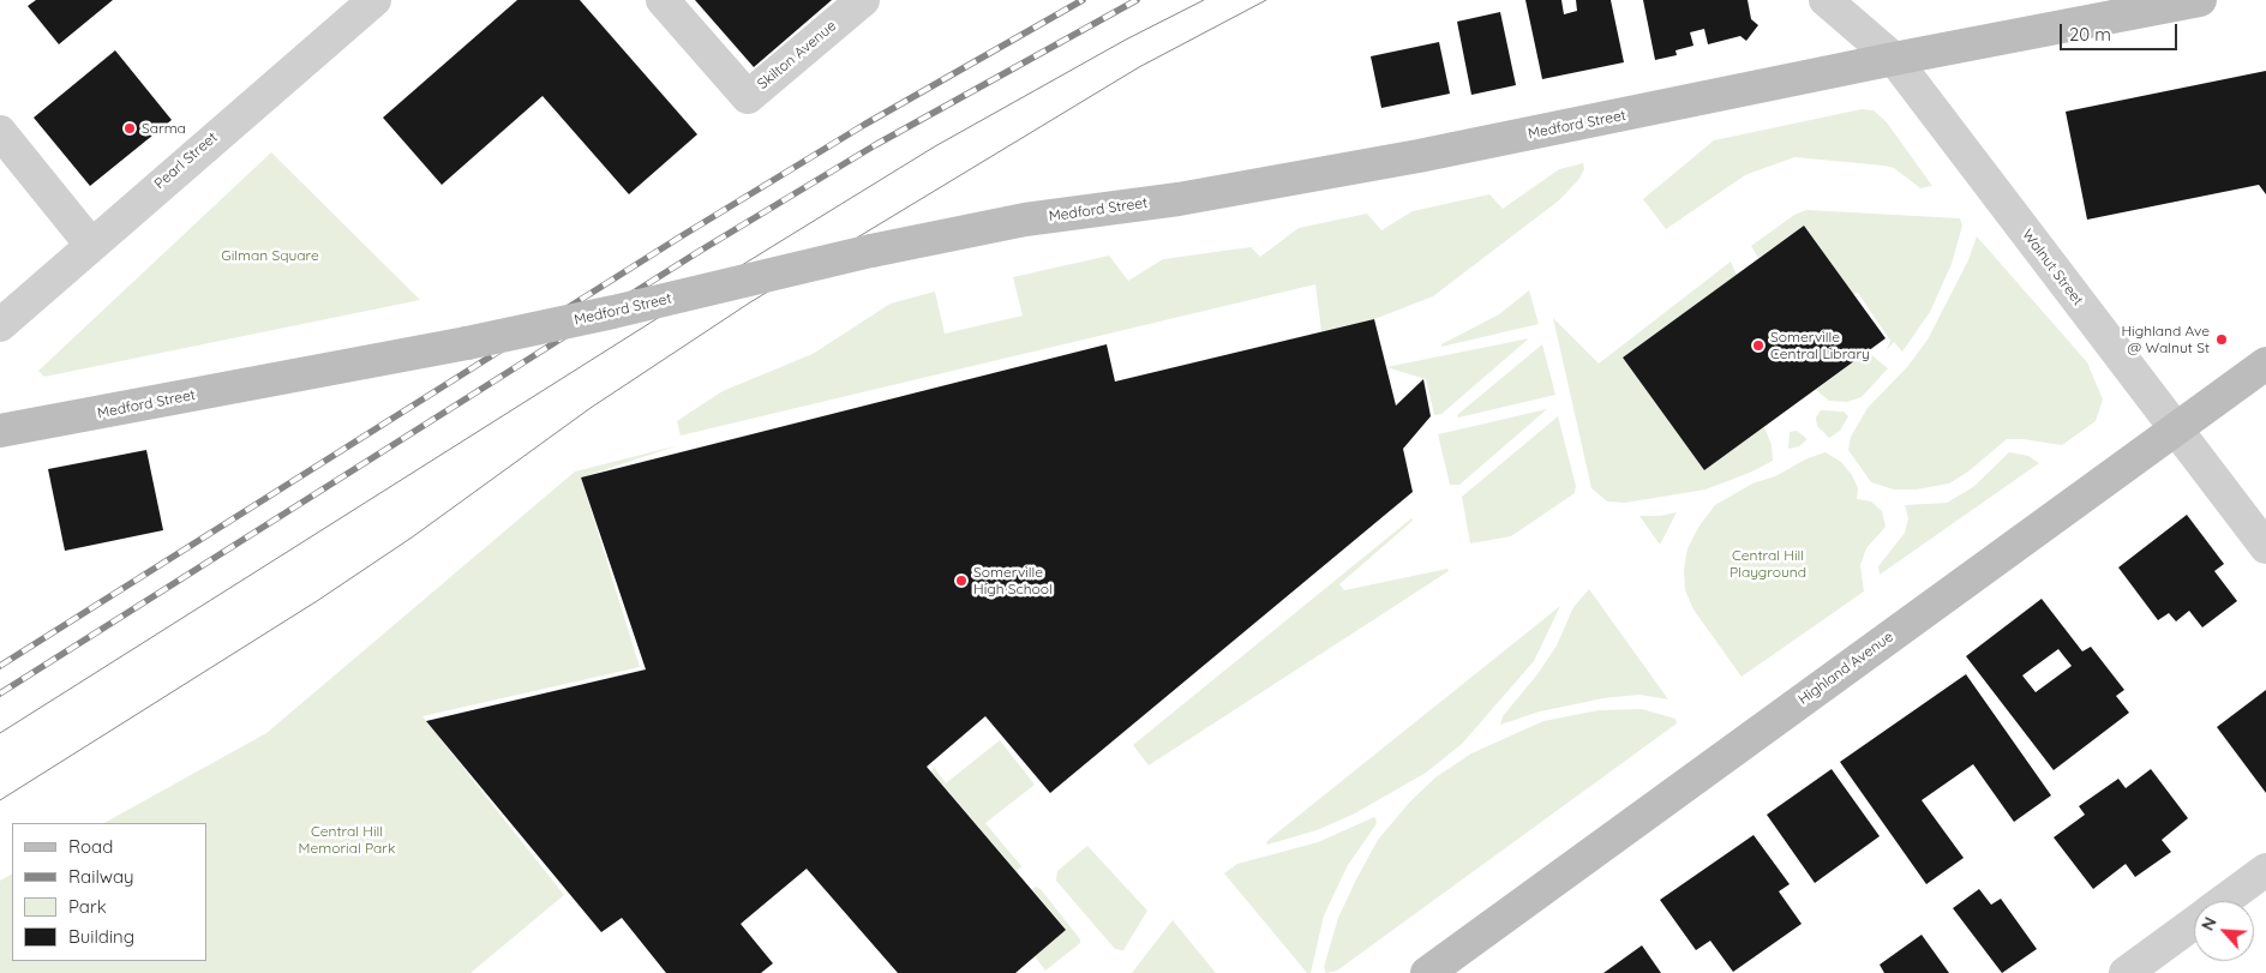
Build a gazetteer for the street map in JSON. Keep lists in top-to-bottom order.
{
  "streets": {
    "main road": ["Medford Street", "Highland Avenue"],
    "street": ["Skilton Avenue", "Pearl Street", "Walnut Street"]
  },
  "crossings": [
    ["Medford Street", "Walnut Street"],
    ["Walnut Street", "Highland Avenue"]
  ],
  "parks": ["Gilman Square", "Central Hill Playground", "Central Hill Memorial Park"],
  "places": [
    "Sarma",
    "Highland Ave @ Walnut St",
    "Somerville Central Library",
    "Somerville High School"
  ],
  "legend": [
    "Road",
    "Railway",
    "Park",
    "Building"
  ],
  "scale_bar": "20 m",
  "north": "top left"
}
